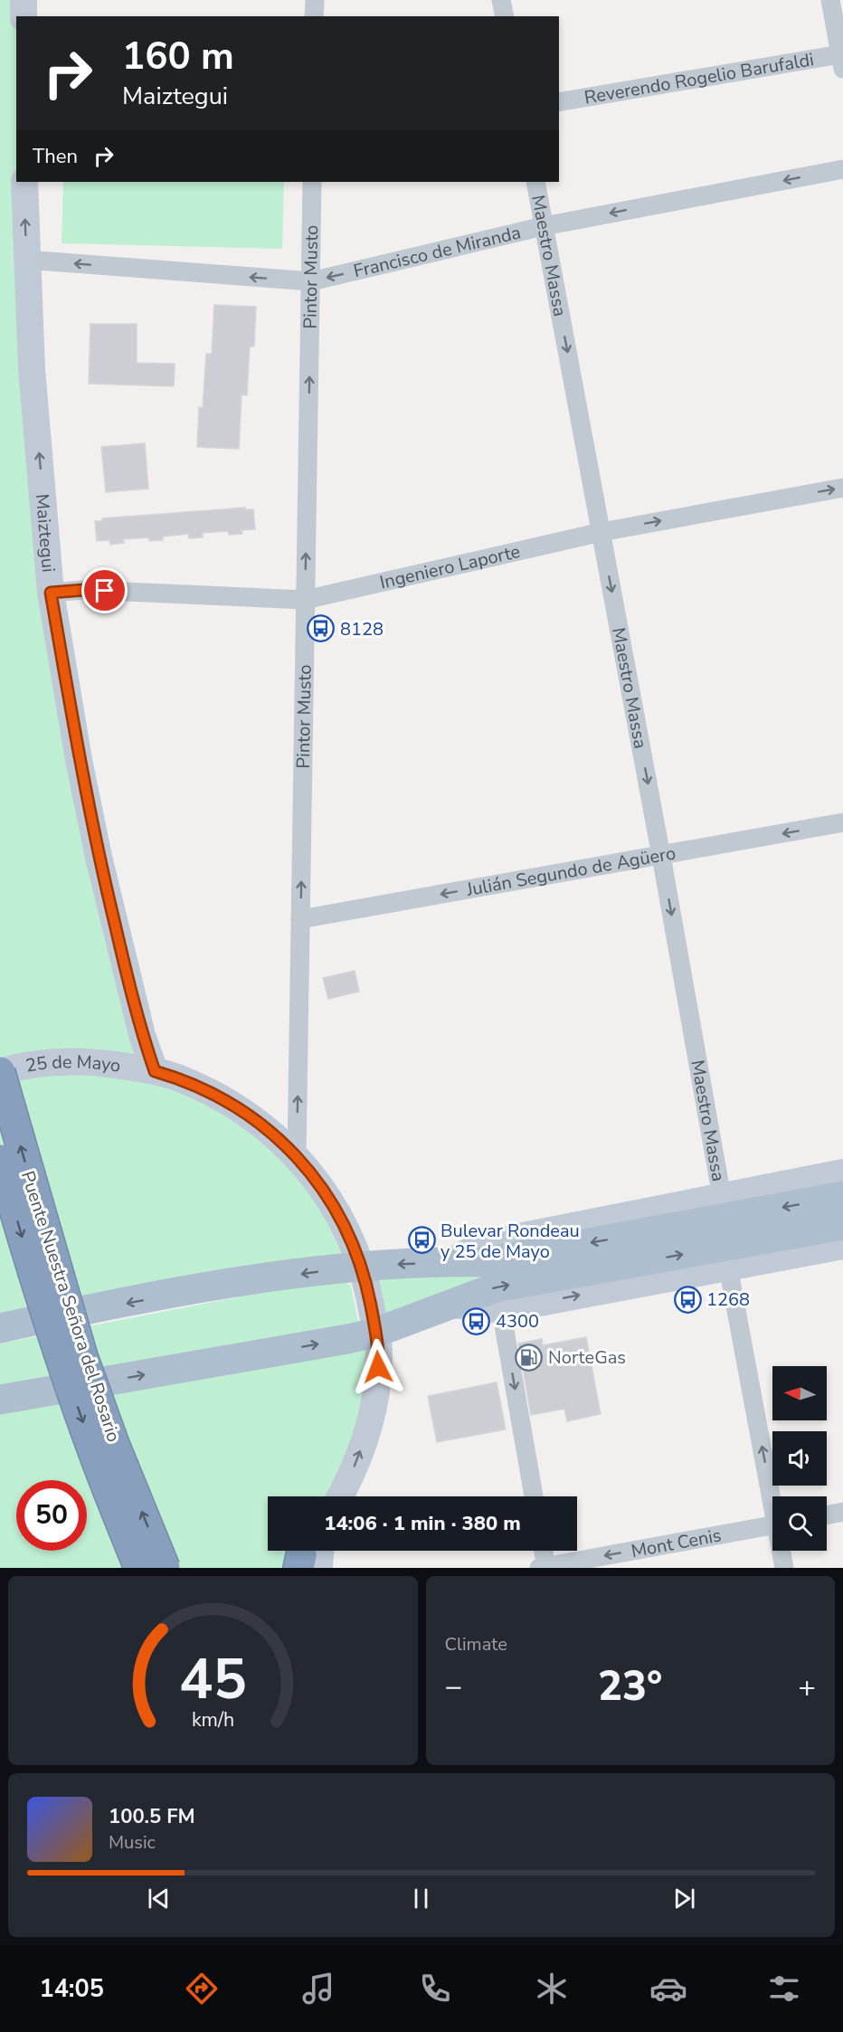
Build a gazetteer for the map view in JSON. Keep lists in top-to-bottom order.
{
  "streets": {
    "highway": ["Puente Nuestra Señora del Rosario"],
    "main road": ["Maiztegui", "25 de Mayo"],
    "street": [
      "Reverendo Rogelio Barufaldi",
      "Francisco de Miranda",
      "Maestro Massa",
      "Pintor Musto",
      "Ingeniero Laporte",
      "Julián Segundo de Agüero",
      "Mont Cenis"
    ]
  },
  "crossings": [
    ["Francisco de Miranda", "Maestro Massa"],
    ["Francisco de Miranda", "Pintor Musto"],
    ["Francisco de Miranda", "Maiztegui"],
    ["Maestro Massa", "Ingeniero Laporte"],
    ["Maestro Massa", "Julián Segundo de Agüero"],
    ["Pintor Musto", "Ingeniero Laporte"],
    ["Pintor Musto", "Julián Segundo de Agüero"],
    ["Pintor Musto", "25 de Mayo"],
    ["Maiztegui", "Ingeniero Laporte"],
    ["Maiztegui", "25 de Mayo"],
    ["25 de Mayo", "Puente Nuestra Señora del Rosario"]
  ],
  "one_way": [
    "Francisco de Miranda",
    "Maestro Massa",
    "Pintor Musto",
    "Maiztegui",
    "Julián Segundo de Agüero",
    "Mont Cenis"
  ],
  "places": {
    "bus stop": [
      "8128",
      "Bulevar Rondeau y 25 de Mayo",
      "1268",
      "4300"
    ],
    "fuel station": ["NorteGas"]
  },
  "north": "left",
  "page": {
    "turn": ["160 m", "Maiztegui"],
    "then": "Then",
    "limit": "50",
    "trip": "14:06 · 1 min · 380 m",
    "tile": "Climate",
    "heat": ["−", "23°", "+"],
    "song": ["100.5 FM", "Music"],
    "tabs": "14:05",
    "gauge": ["45", "km/h"]
  }
}
